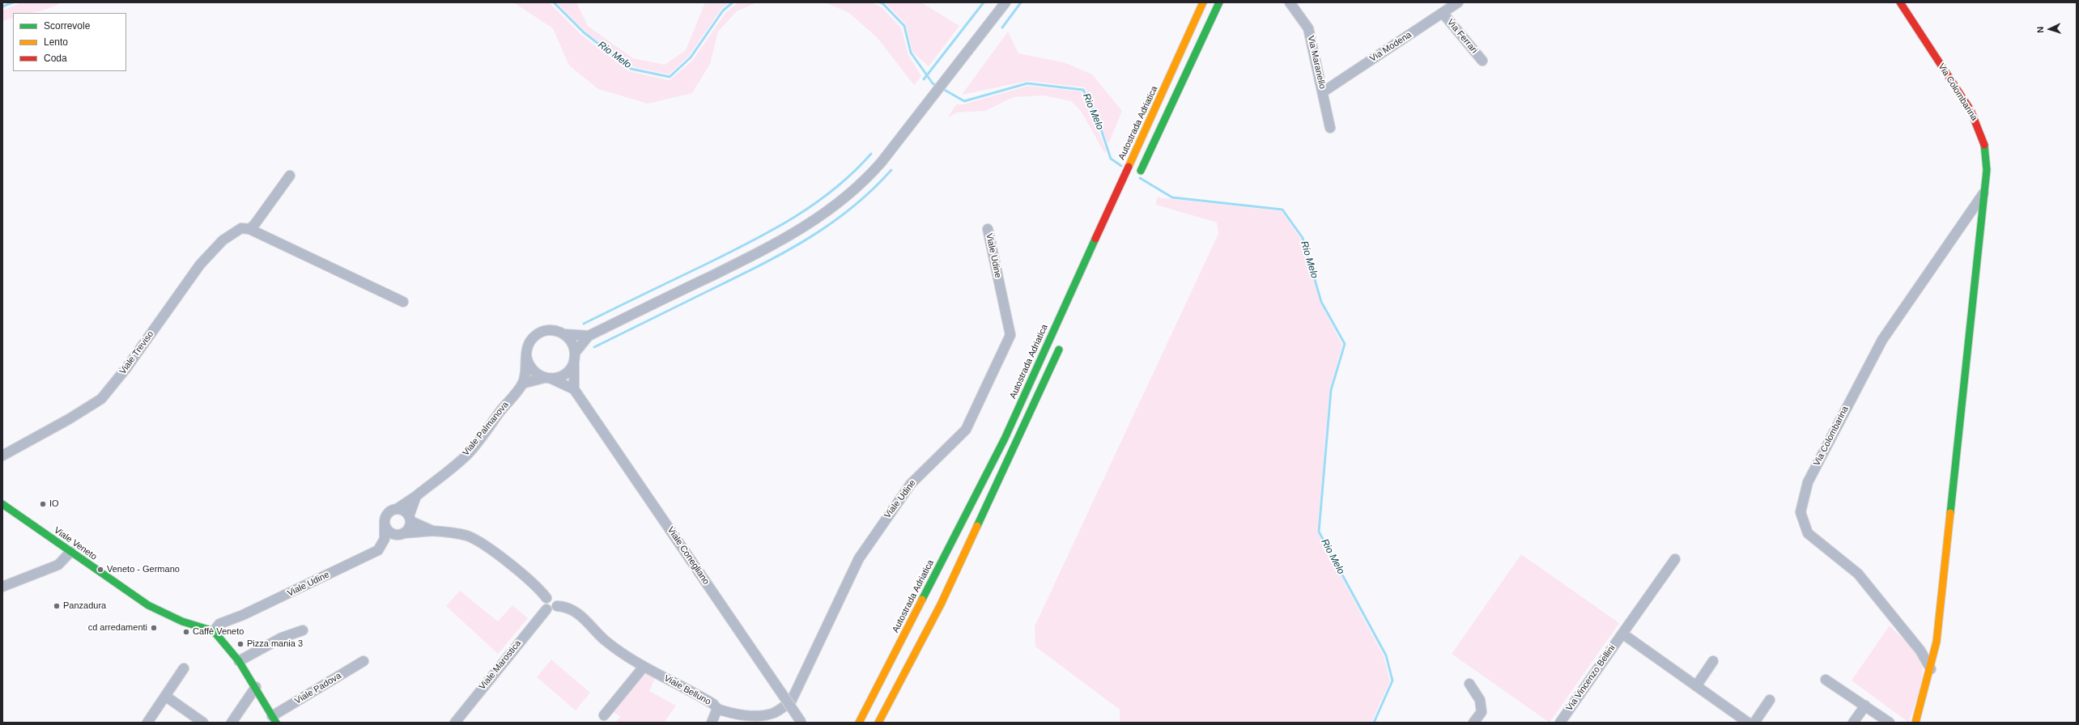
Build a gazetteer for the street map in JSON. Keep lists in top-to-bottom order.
{
  "streets": {
    "main road": ["Via Colombarina", "Autostrada Adriatica", "Viale Veneto"],
    "street": [
      "Via Ferrari",
      "Via Modena",
      "Via Maranello",
      "Viale Udine",
      "Viale Treviso",
      "Viale Palmanova",
      "Viale Conegliano",
      "Viale Marostica",
      "Via Vincenzo Bellini",
      "Viale Padova",
      "Viale Belluno"
    ]
  },
  "crossings": [
    ["Via Ferrari", "Via Modena"],
    ["Via Modena", "Via Maranello"],
    ["Viale Udine", "Viale Palmanova"],
    ["Viale Udine", "Viale Veneto"],
    ["Viale Udine", "Viale Belluno"],
    ["Viale Marostica", "Viale Belluno"]
  ],
  "water": ["Rio Melo"],
  "places": [
    "IO",
    "Veneto - Germano",
    "Panzadura",
    "cd arredamenti",
    "Caffè Veneto",
    "Pizza mania 3"
  ],
  "legend": ["Scorrevole", "Lento", "Coda"],
  "north": "left"
}
